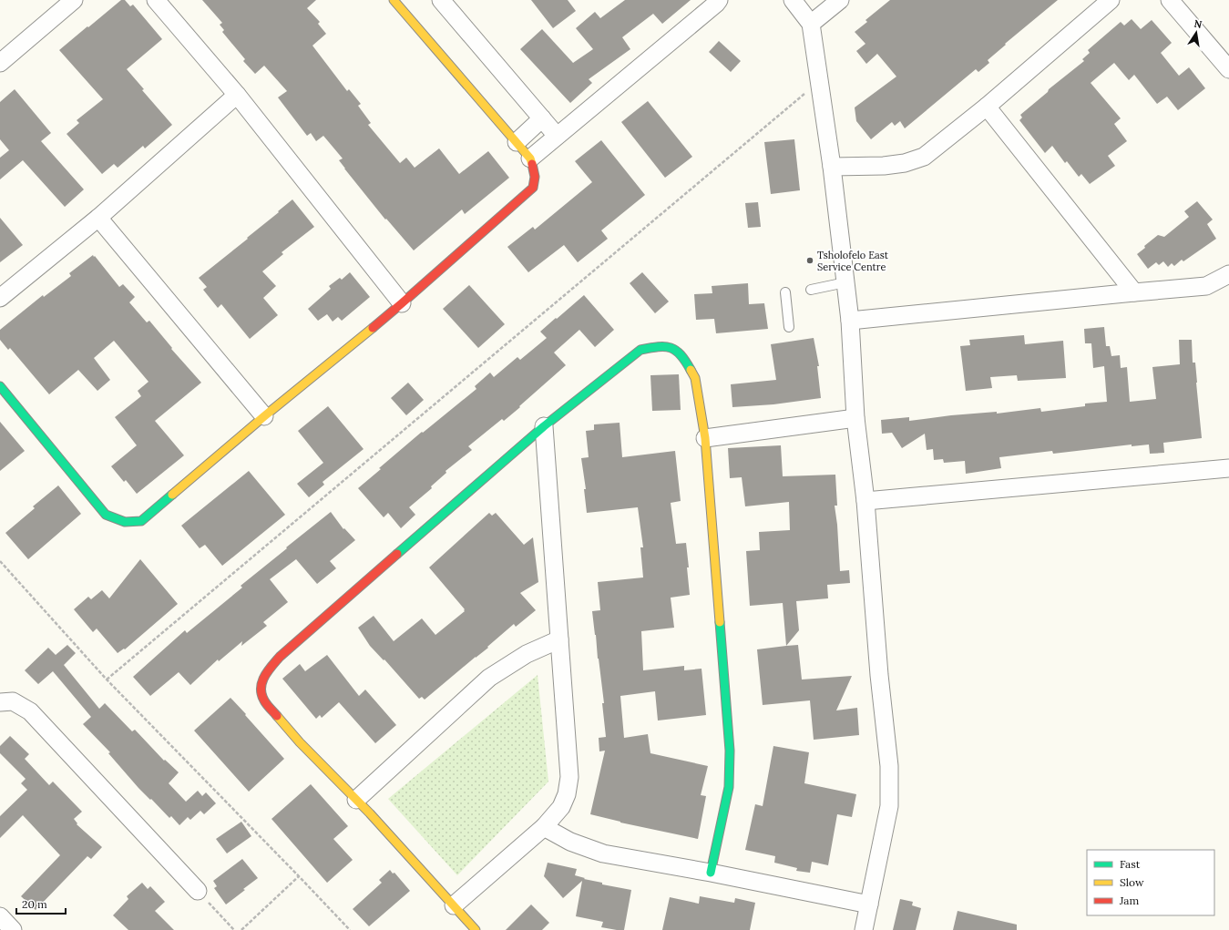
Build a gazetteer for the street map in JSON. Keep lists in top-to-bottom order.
{
  "places": ["Tsholofelo East Service Centre"],
  "legend": ["Fast", "Slow", "Jam"],
  "scale_bar": "20 m",
  "north": "top"
}
